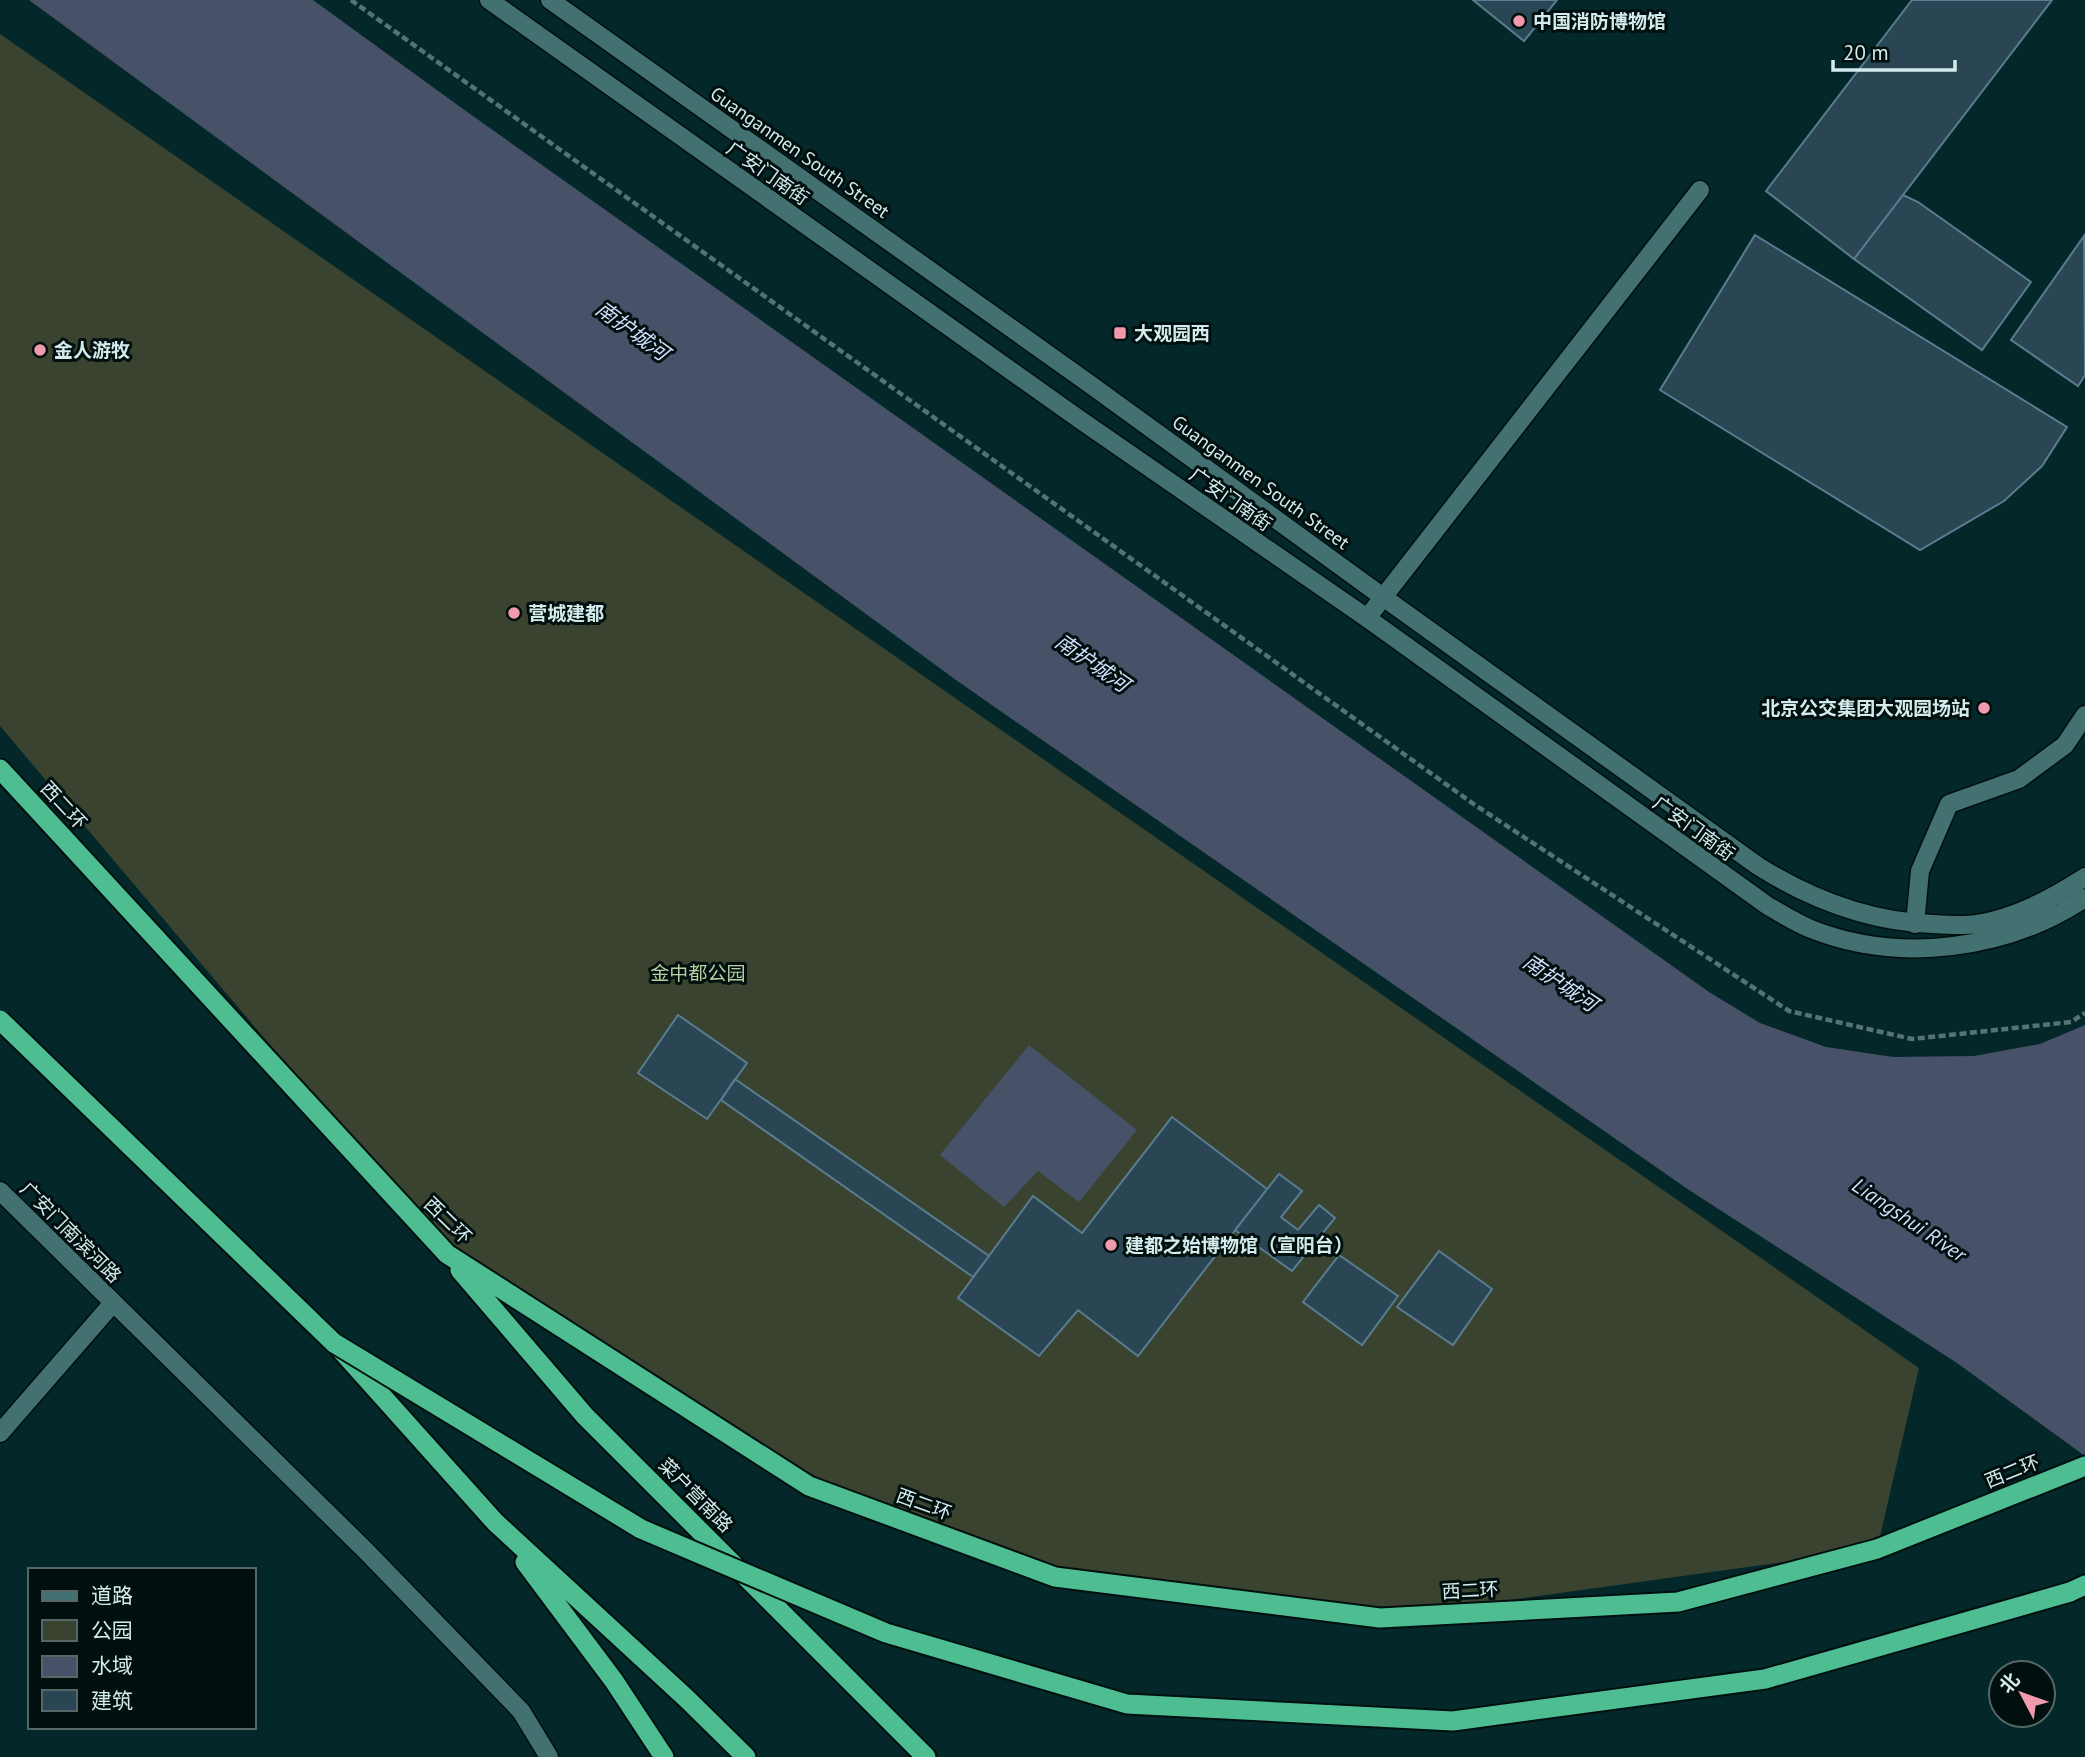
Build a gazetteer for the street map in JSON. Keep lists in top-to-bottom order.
{
  "streets": {
    "highway": ["西二环", "菜户营南路"],
    "street": ["Guanganmen South Street", "广安门南街", "广安门南滨河路"]
  },
  "crossings": [
    ["西二环", "菜户营南路"]
  ],
  "water": ["南护城河", "Liangshui River"],
  "parks": ["金中都公园"],
  "places": {
    "other": [
      "中国消防博物馆",
      "金人游牧",
      "营城建都",
      "北京公交集团大观园场站",
      "建都之始博物馆（宣阳台）"
    ],
    "transit": ["大观园西"]
  },
  "legend": [
    "道路",
    "公园",
    "水域",
    "建筑"
  ],
  "scale_bar": "20 m",
  "north": "top left"
}
